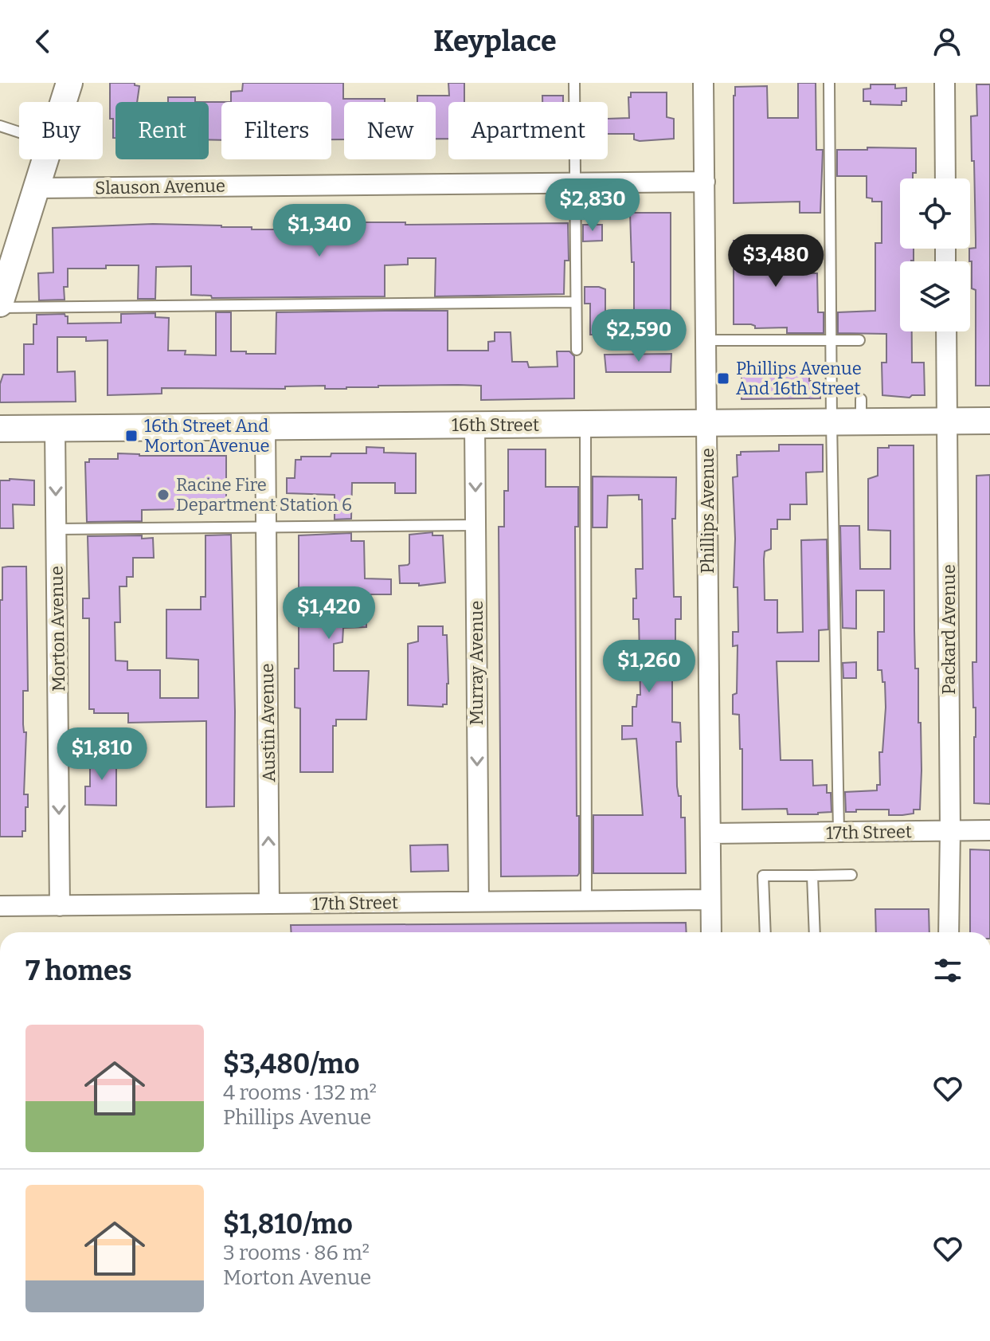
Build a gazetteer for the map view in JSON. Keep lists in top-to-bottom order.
{
  "streets": {
    "street": [
      "Slauson Avenue",
      "16th Street",
      "Phillips Avenue",
      "Morton Avenue",
      "Packard Avenue",
      "Murray Avenue",
      "Austin Avenue",
      "17th Street"
    ]
  },
  "crossings": [
    ["Slauson Avenue", "Phillips Avenue"],
    ["16th Street", "Phillips Avenue"],
    ["16th Street", "Morton Avenue"],
    ["16th Street", "Packard Avenue"],
    ["16th Street", "Murray Avenue"],
    ["16th Street", "Austin Avenue"],
    ["Phillips Avenue", "17th Street"],
    ["Morton Avenue", "17th Street"],
    ["Packard Avenue", "17th Street"],
    ["Murray Avenue", "17th Street"],
    ["Austin Avenue", "17th Street"]
  ],
  "one_way": ["Morton Avenue", "Murray Avenue", "Austin Avenue"],
  "places": {
    "transit": ["Phillips Avenue And 16th Street", "16th Street And Morton Avenue"],
    "other": ["Racine Fire Department Station 6"]
  },
  "page": {
    "header": "Keyplace",
    "chip": [
      "Buy",
      "Rent",
      "Filters",
      "New",
      "Apartment"
    ],
    "price": [
      "$2,830",
      "$1,340",
      "$3,480",
      "$2,590",
      "$1,420",
      "$1,260",
      "$1,810"
    ],
    "heading": "7 homes",
    "list": [
      {
        "name": "$3,480/mo",
        "note": "4 rooms · 132 m² · Phillips Avenue"
      },
      {
        "name": "$1,810/mo",
        "note": "3 rooms · 86 m² · Morton Avenue"
      }
    ]
  }
}
